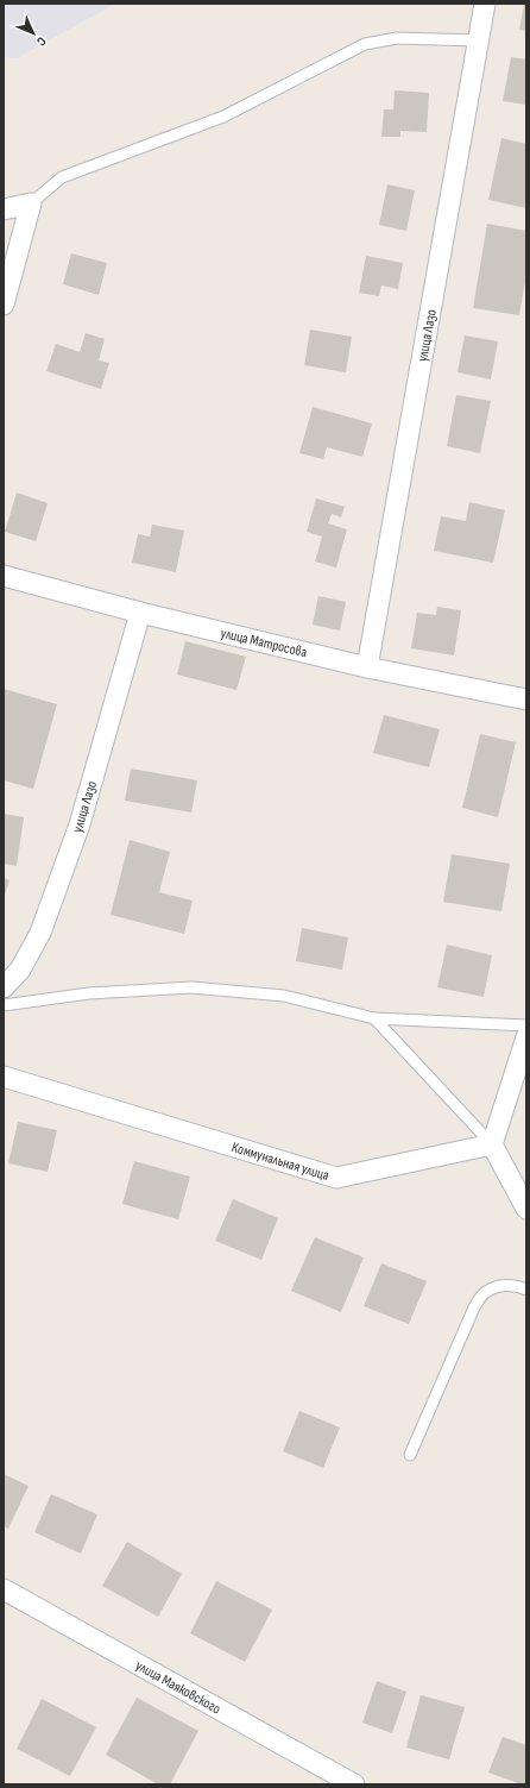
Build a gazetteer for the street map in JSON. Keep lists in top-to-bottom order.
{
  "streets": {
    "street": [
      "улица Лазо",
      "улица Матросова",
      "Коммунальная улица",
      "улица Маяковского"
    ]
  },
  "crossings": [
    ["улица Лазо", "улица Матросова"]
  ],
  "north": "bottom right"
}
